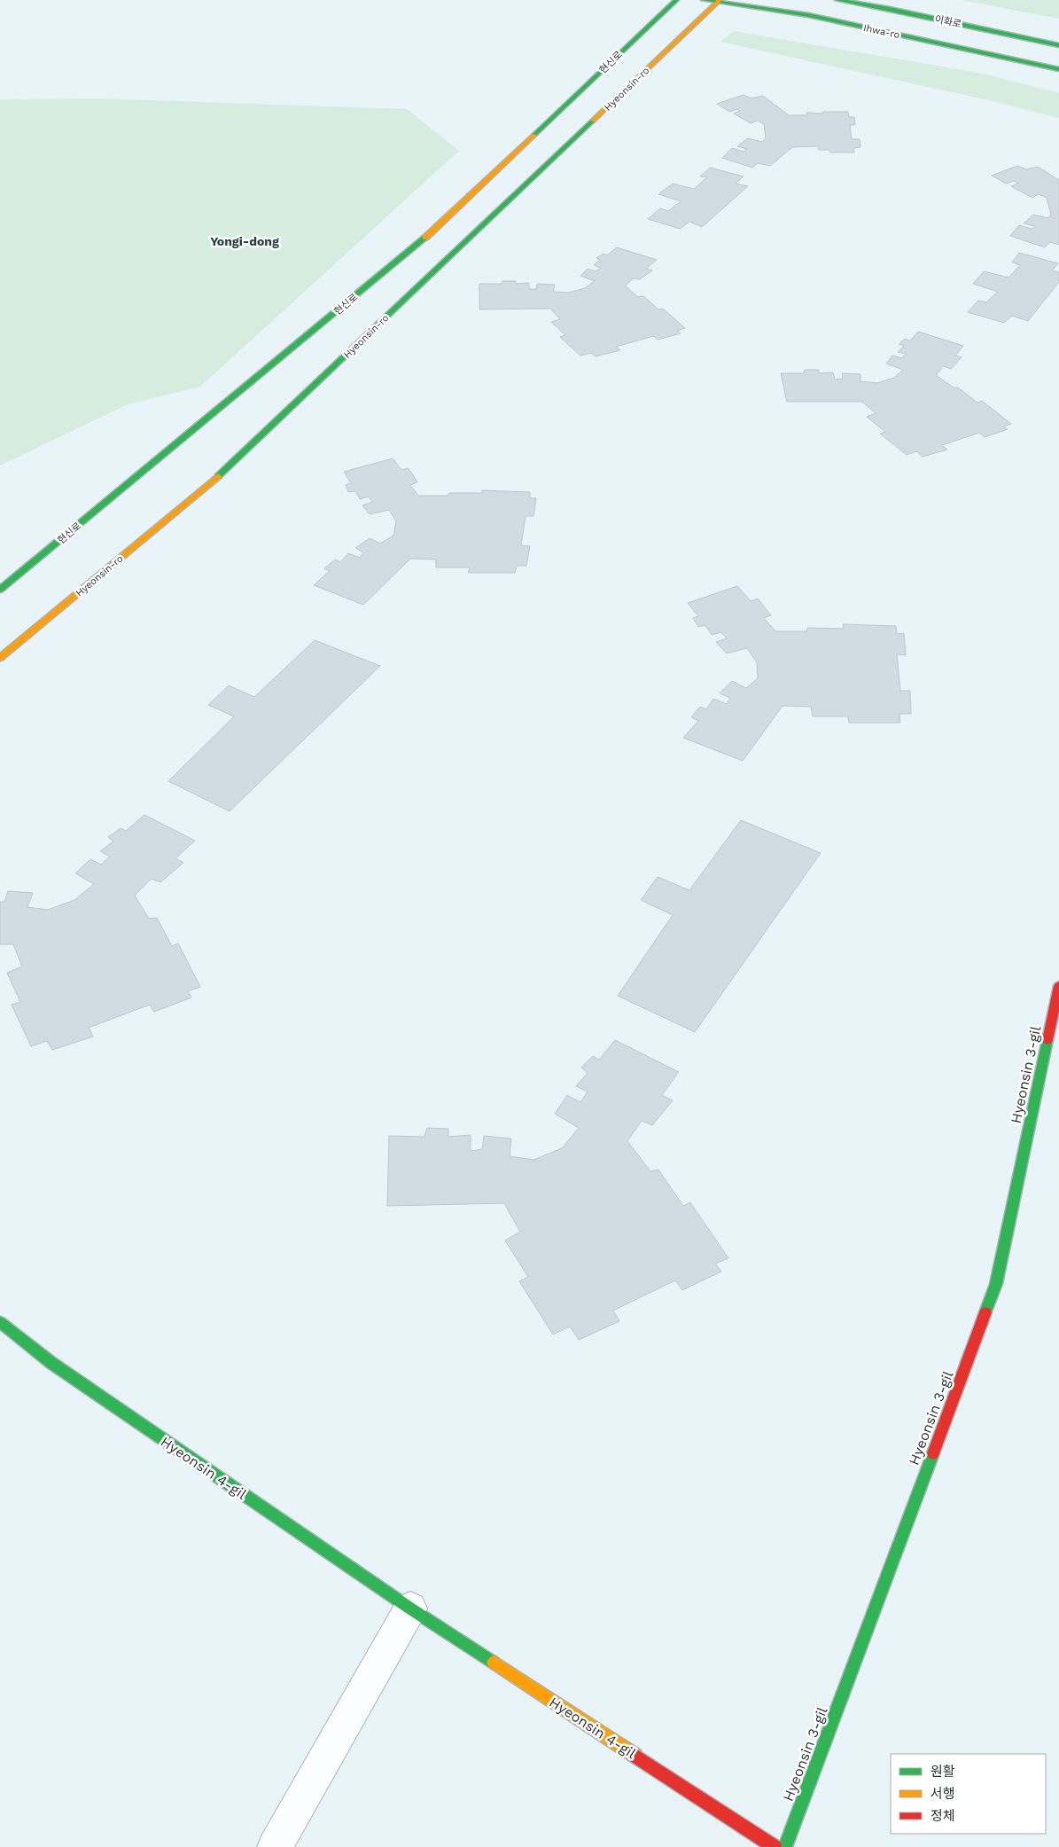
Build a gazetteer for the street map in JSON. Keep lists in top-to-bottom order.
{
  "streets": {
    "street": [
      "이화로",
      "Ihwa-ro",
      "현신로",
      "Hyeonsin-ro",
      "Hyeonsin 3-gil",
      "Hyeonsin 4-gil"
    ]
  },
  "crossings": [
    ["Ihwa-ro", "Hyeonsin-ro"]
  ],
  "districts": ["Yongi-dong"],
  "legend": ["원활", "서행", "정체"]
}
